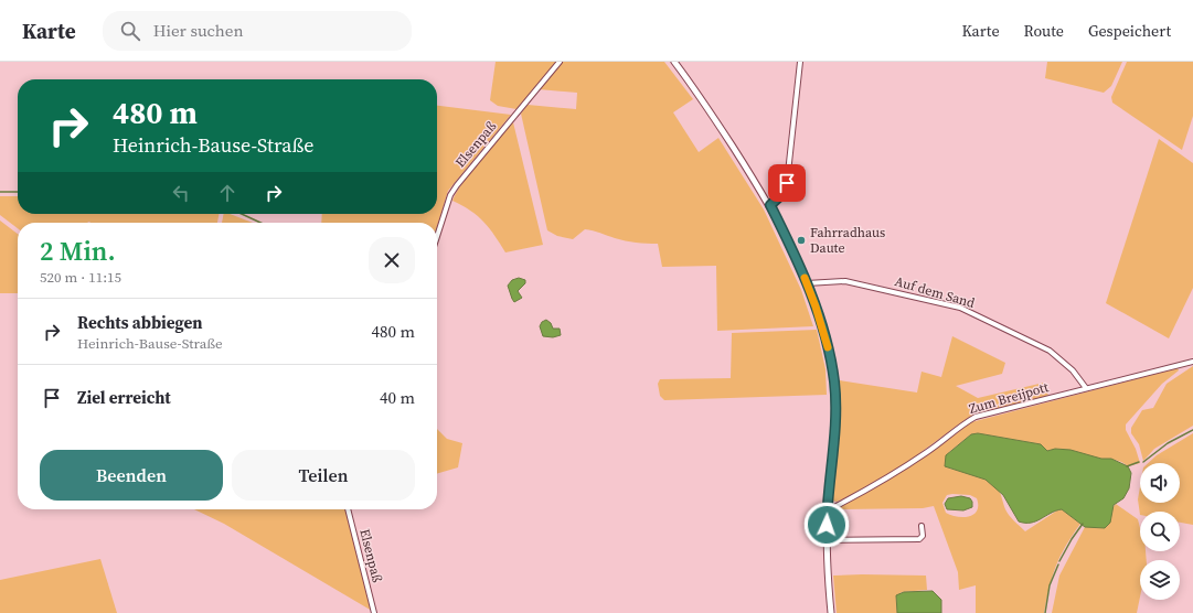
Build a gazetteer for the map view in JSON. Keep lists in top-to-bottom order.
{
  "streets": {
    "street": ["Elsenpaß", "Auf dem Sand", "Zum Breijpott"]
  },
  "crossings": [
    ["Auf dem Sand", "Zum Breijpott"]
  ],
  "places": ["Fahrradhaus Daute"],
  "page": {
    "header": "Karte",
    "search": "Hier suchen",
    "nav": ["Karte", "Route", "Gespeichert"],
    "turn": ["480 m", "Heinrich-Bause-Straße"],
    "heading": ["2 Min.", "520 m · 11:15"],
    "list": [
      {
        "name": "Rechts abbiegen",
        "note": "Heinrich-Bause-Straße",
        "value": "480 m"
      },
      {
        "name": "Ziel erreicht",
        "value": "40 m"
      }
    ],
    "buttons": ["Beenden", "Teilen"]
  }
}
